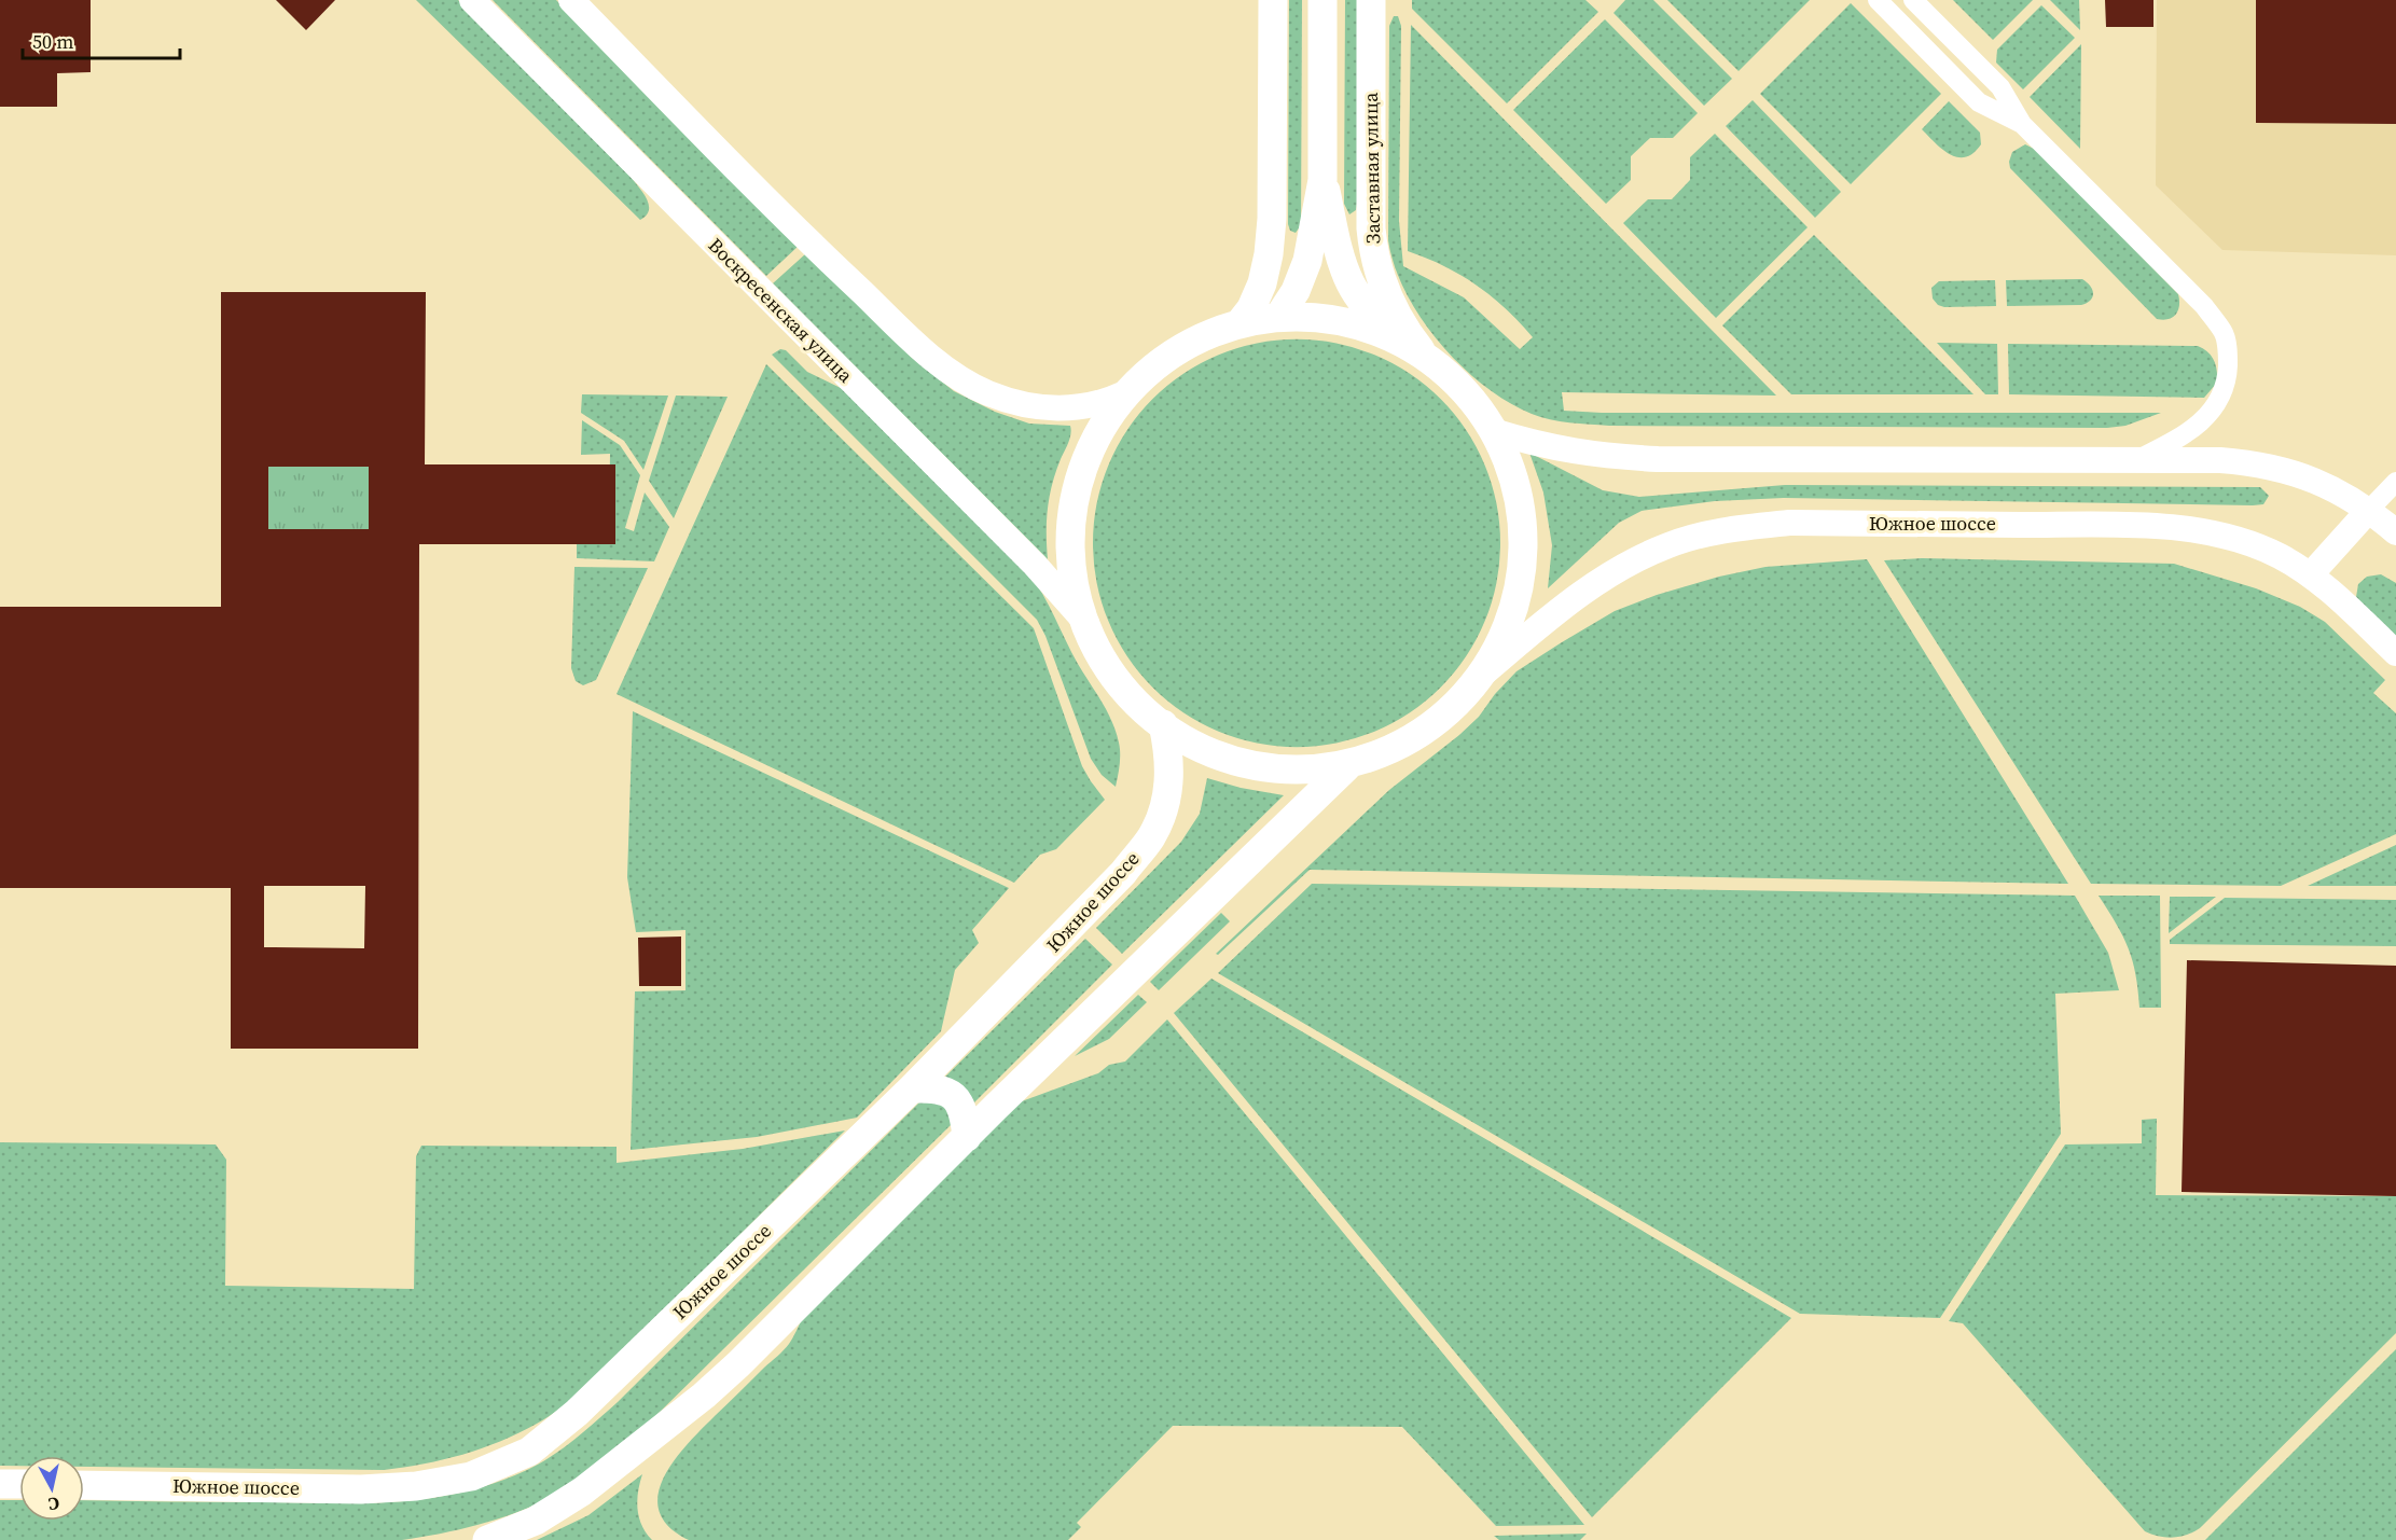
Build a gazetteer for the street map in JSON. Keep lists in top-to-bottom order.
{
  "streets": {
    "main road": ["Заставная улица", "Воскресенская улица", "Южное шоссе"]
  },
  "scale_bar": "50 m",
  "north": "bottom"
}
